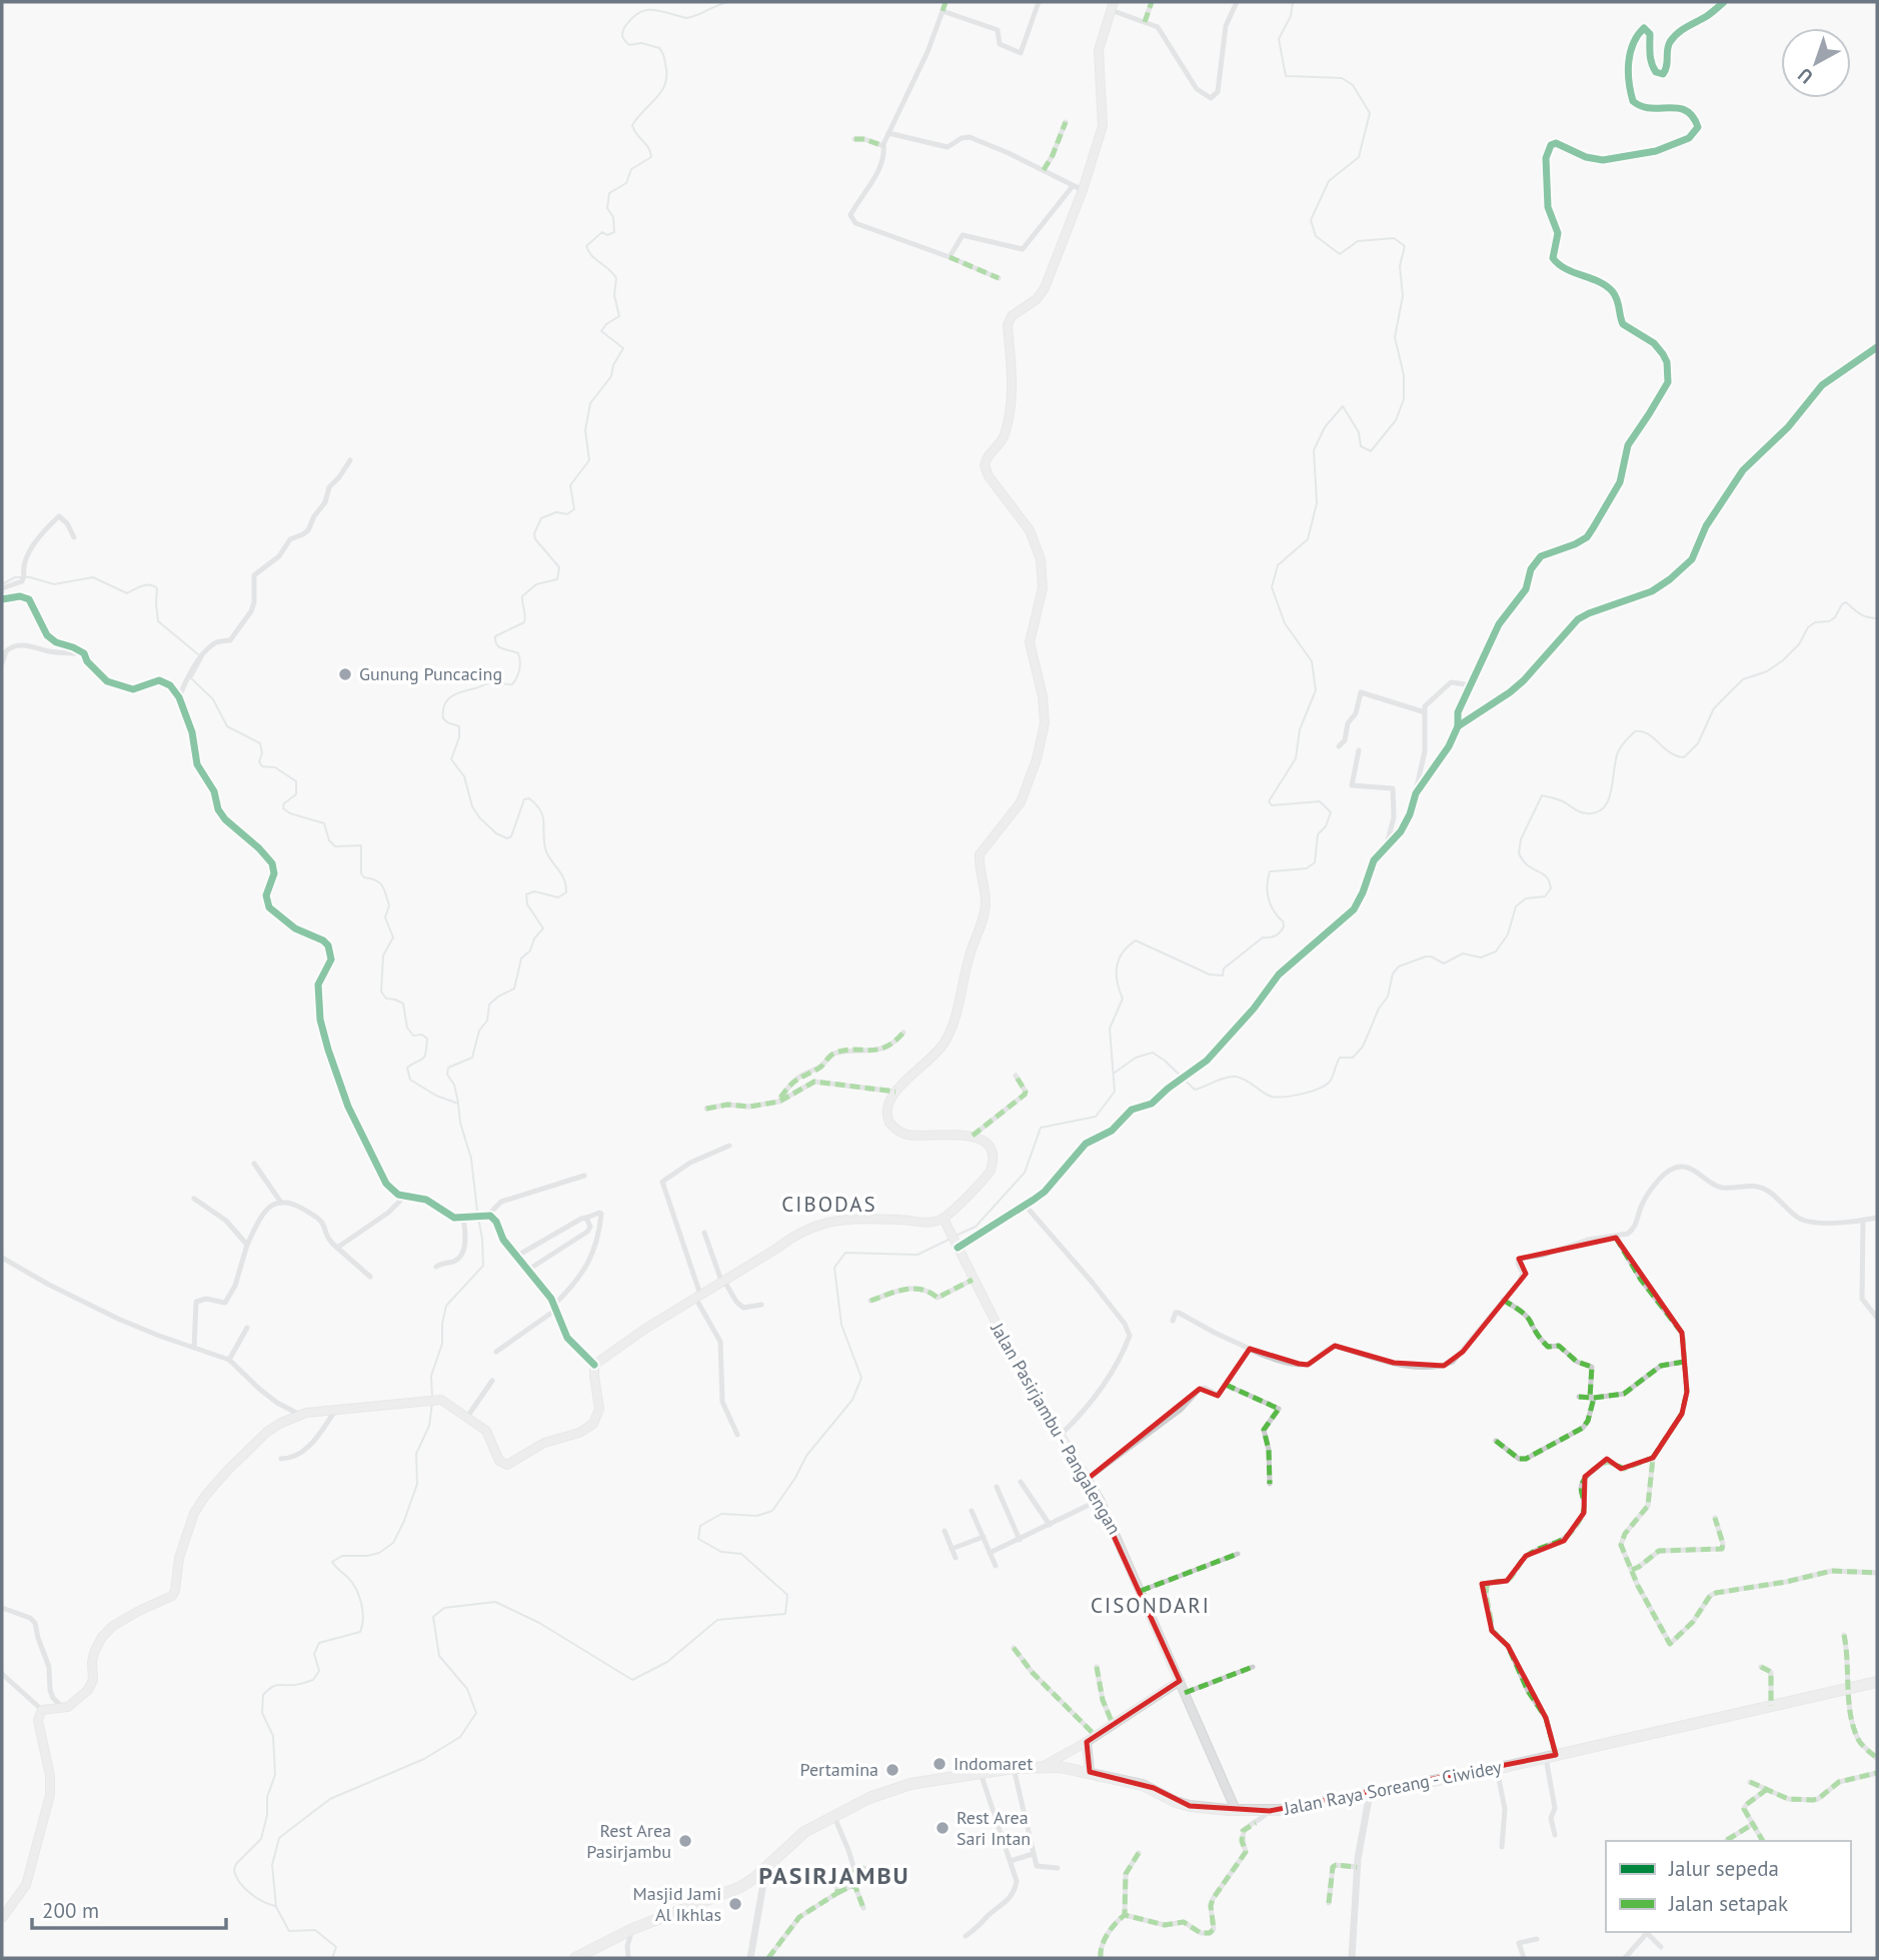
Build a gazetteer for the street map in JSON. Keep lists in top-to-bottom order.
{
  "streets": {
    "highway": ["Jalan Raya Soreang - Ciwidey"],
    "main road": ["Jalan Pasirjambu - Pangalengan"]
  },
  "crossings": [
    ["Jalan Pasirjambu - Pangalengan", "Jalan Raya Soreang - Ciwidey"]
  ],
  "districts": ["CIBODAS", "CISONDARI", "PASIRJAMBU"],
  "places": [
    "Gunung Puncacing",
    "Indomaret",
    "Pertamina",
    "Rest Area Sari Intan",
    "Rest Area Pasirjambu",
    "Masjid Jami Al Ikhlas"
  ],
  "legend": ["Jalur sepeda", "Jalan setapak"],
  "scale_bar": "200 m",
  "north": "bottom left"
}
